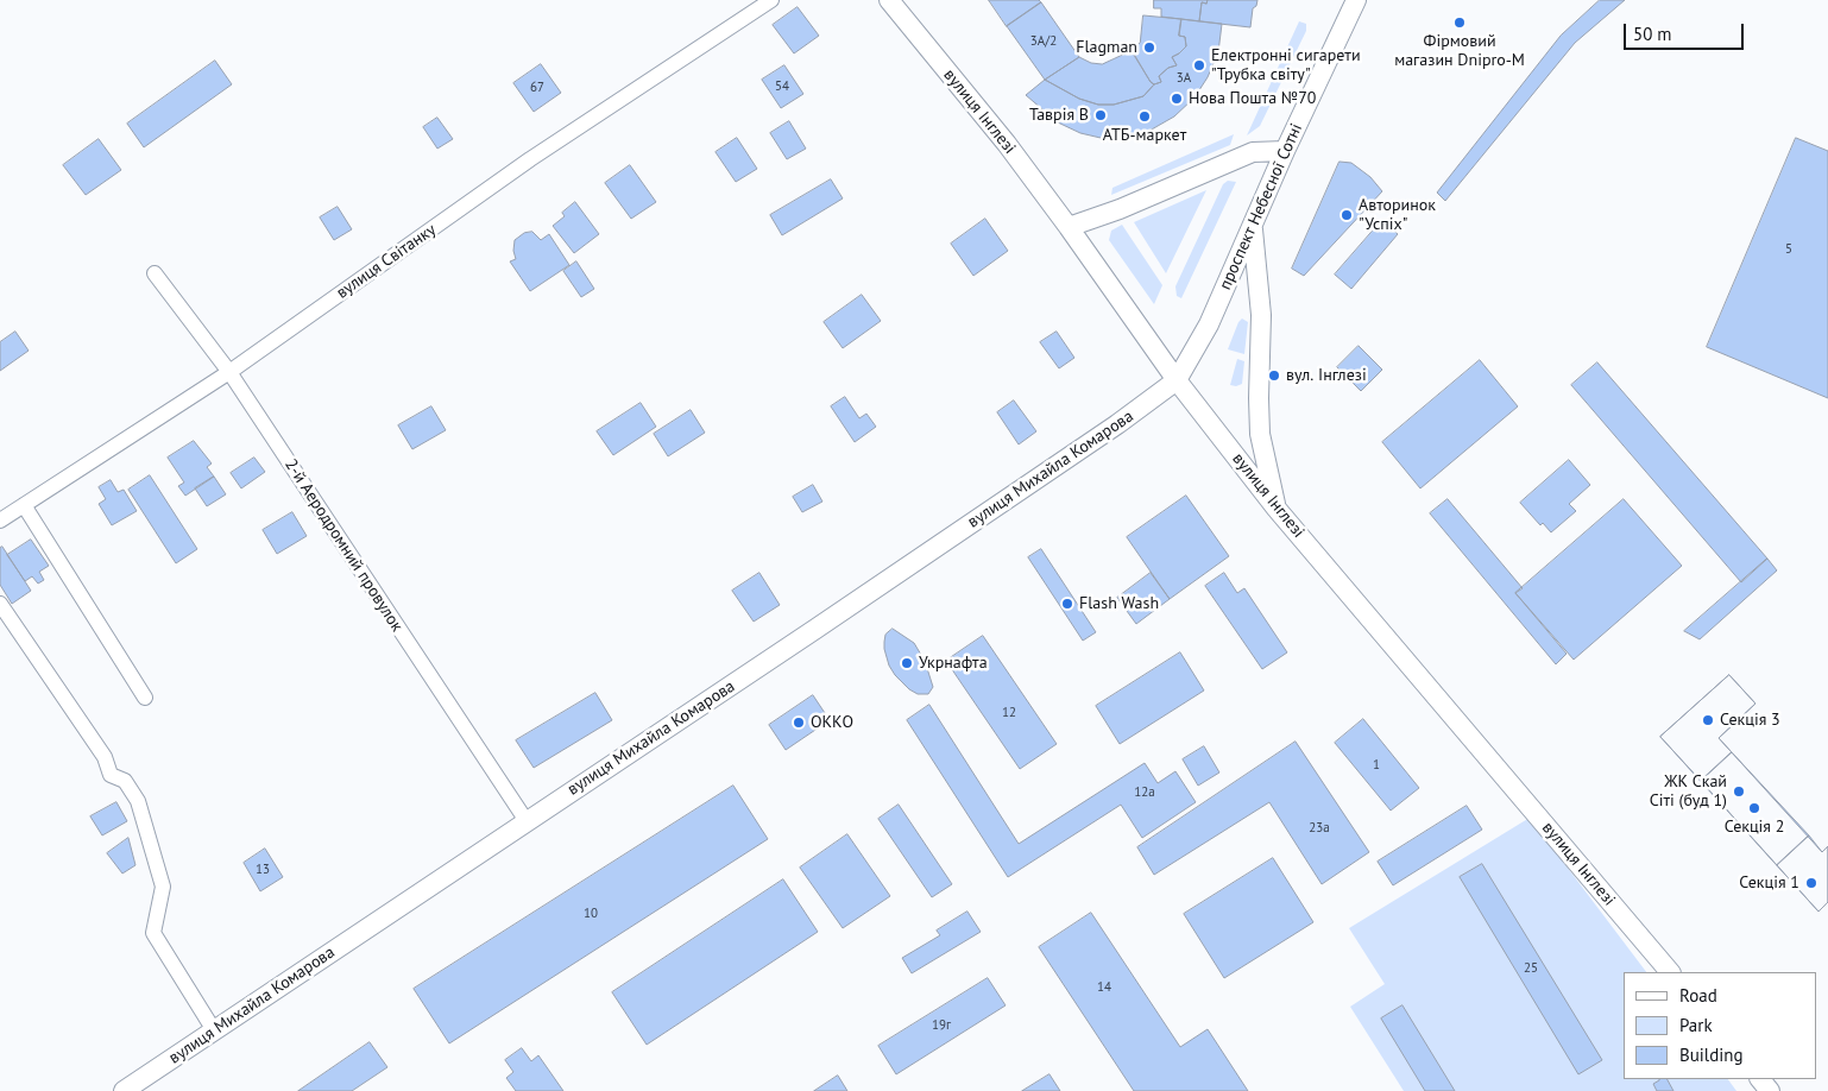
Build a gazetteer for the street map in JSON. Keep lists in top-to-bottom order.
{
  "streets": {
    "main road": ["вулиця Інглезі", "проспект Небесної Сотні", "вулиця Михайла Комарова"],
    "street": ["вулиця Світанку", "2-й Аеродромний провулок"]
  },
  "crossings": [
    ["вулиця Інглезі", "проспект Небесної Сотні"],
    ["вулиця Інглезі", "вулиця Михайла Комарова"],
    ["проспект Небесної Сотні", "вулиця Михайла Комарова"],
    ["вулиця Світанку", "2-й Аеродромний провулок"],
    ["вулиця Михайла Комарова", "2-й Аеродромний провулок"]
  ],
  "places": [
    "Фірмовий магазин Dnipro-M",
    "Flagman",
    "Електронні сигарети \"Трубка світу\"",
    "Нова Пошта №70",
    "Таврія В",
    "АТБ-маркет",
    "Авторинок \"Успіх\"",
    "вул. Інглезі",
    "Flash Wash",
    "Укрнафта",
    "Секція 3",
    "ОККО",
    "ЖК Скай Сіті (буд 1)",
    "Секція 2",
    "Секція 1"
  ],
  "house_numbers": [
    "3А/2",
    "3А",
    "54",
    "67",
    "5",
    "12",
    "1",
    "12а",
    "23а",
    "13",
    "10",
    "25",
    "14",
    "19г"
  ],
  "legend": ["Road", "Park", "Building"],
  "scale_bar": "50 m"
}
